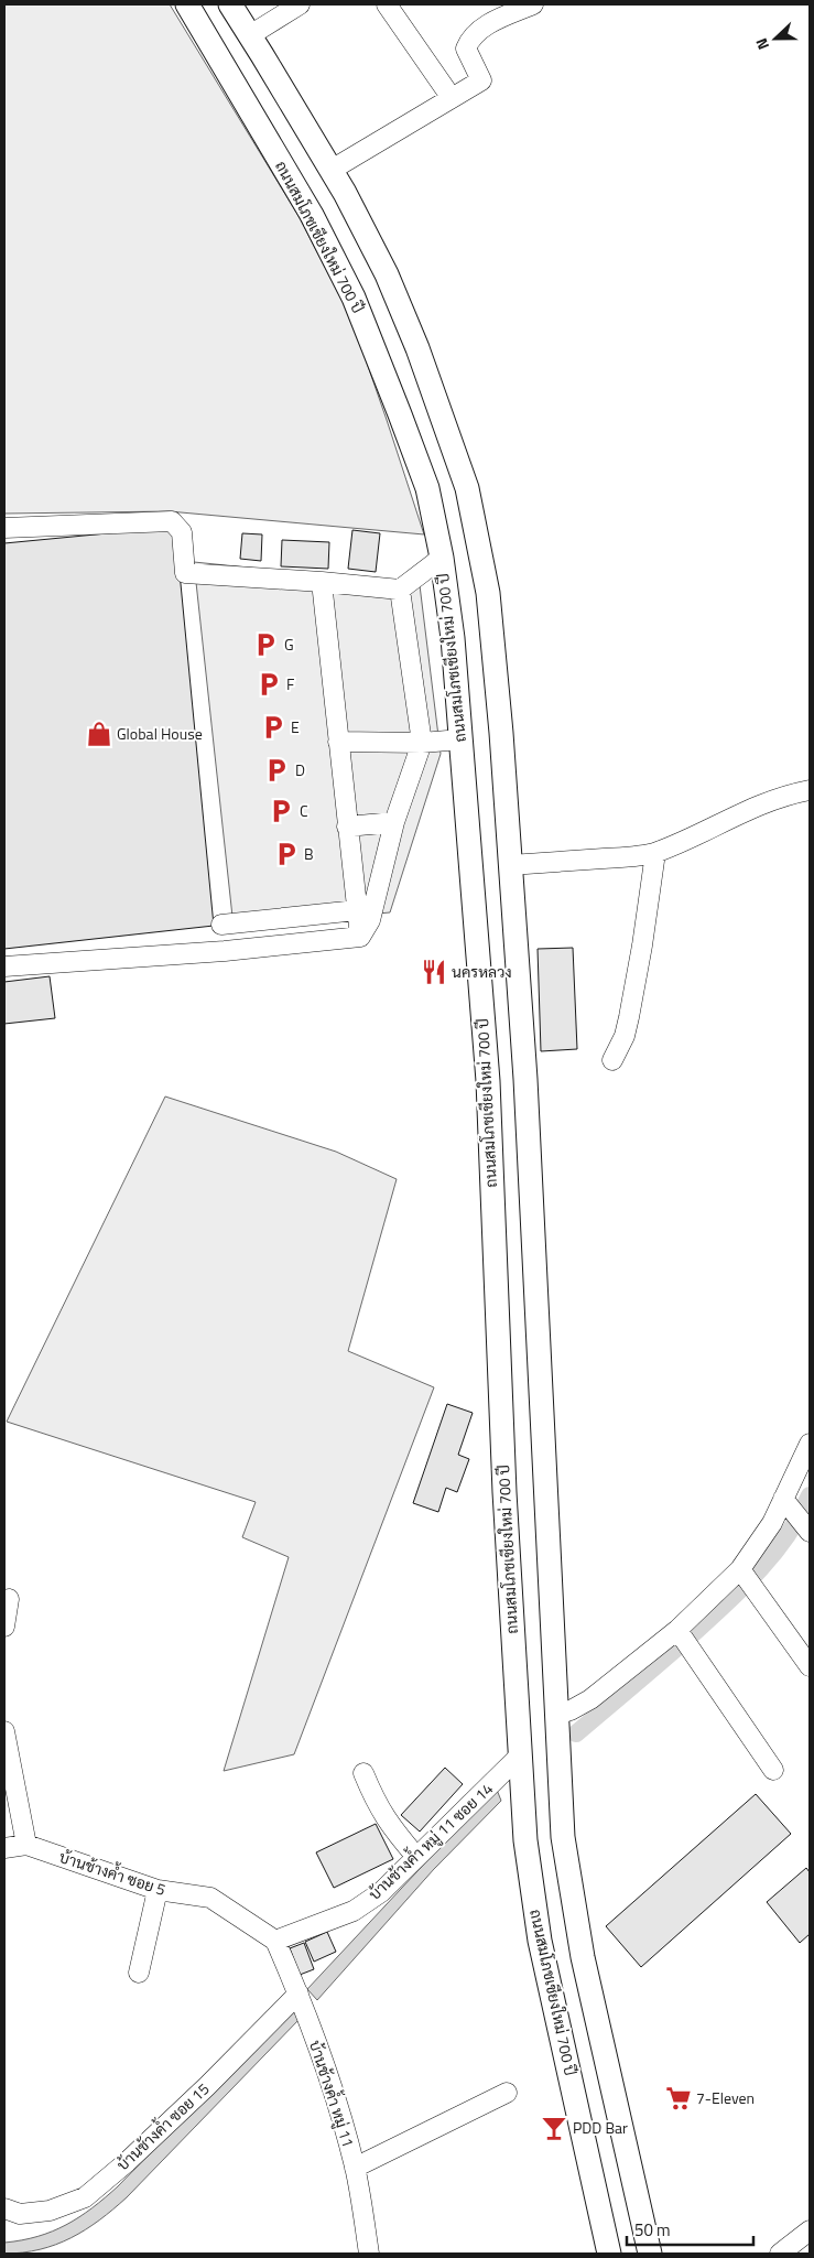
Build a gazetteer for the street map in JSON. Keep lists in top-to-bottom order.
{
  "streets": {
    "main road": ["ถนนสมโภชเชียงใหม่ 700 ปี"],
    "street": [
      "บ้านช้างค้ำ หมู่ 11 ซอย 14",
      "บ้านช้างค้ำ ซอย 5",
      "บ้านช้างค้ำ หมู่ 11",
      "บ้านช้างค้ำ ซอย 15"
    ]
  },
  "crossings": [
    ["ถนนสมโภชเชียงใหม่ 700 ปี", "บ้านช้างค้ำ หมู่ 11 ซอย 14"],
    ["บ้านช้างค้ำ หมู่ 11 ซอย 14", "บ้านช้างค้ำ ซอย 5"],
    ["บ้านช้างค้ำ หมู่ 11 ซอย 14", "บ้านช้างค้ำ หมู่ 11"],
    ["บ้านช้างค้ำ ซอย 5", "บ้านช้างค้ำ หมู่ 11"],
    ["บ้านช้างค้ำ หมู่ 11", "บ้านช้างค้ำ ซอย 15"]
  ],
  "places": {
    "parking": [
      "G",
      "F",
      "E",
      "D",
      "C",
      "B"
    ],
    "shop": ["Global House"],
    "restaurant": ["นครหลวง"],
    "supermarket": ["7-Eleven"],
    "bar": ["PDD Bar"]
  },
  "scale_bar": "50 m",
  "north": "left"
}
